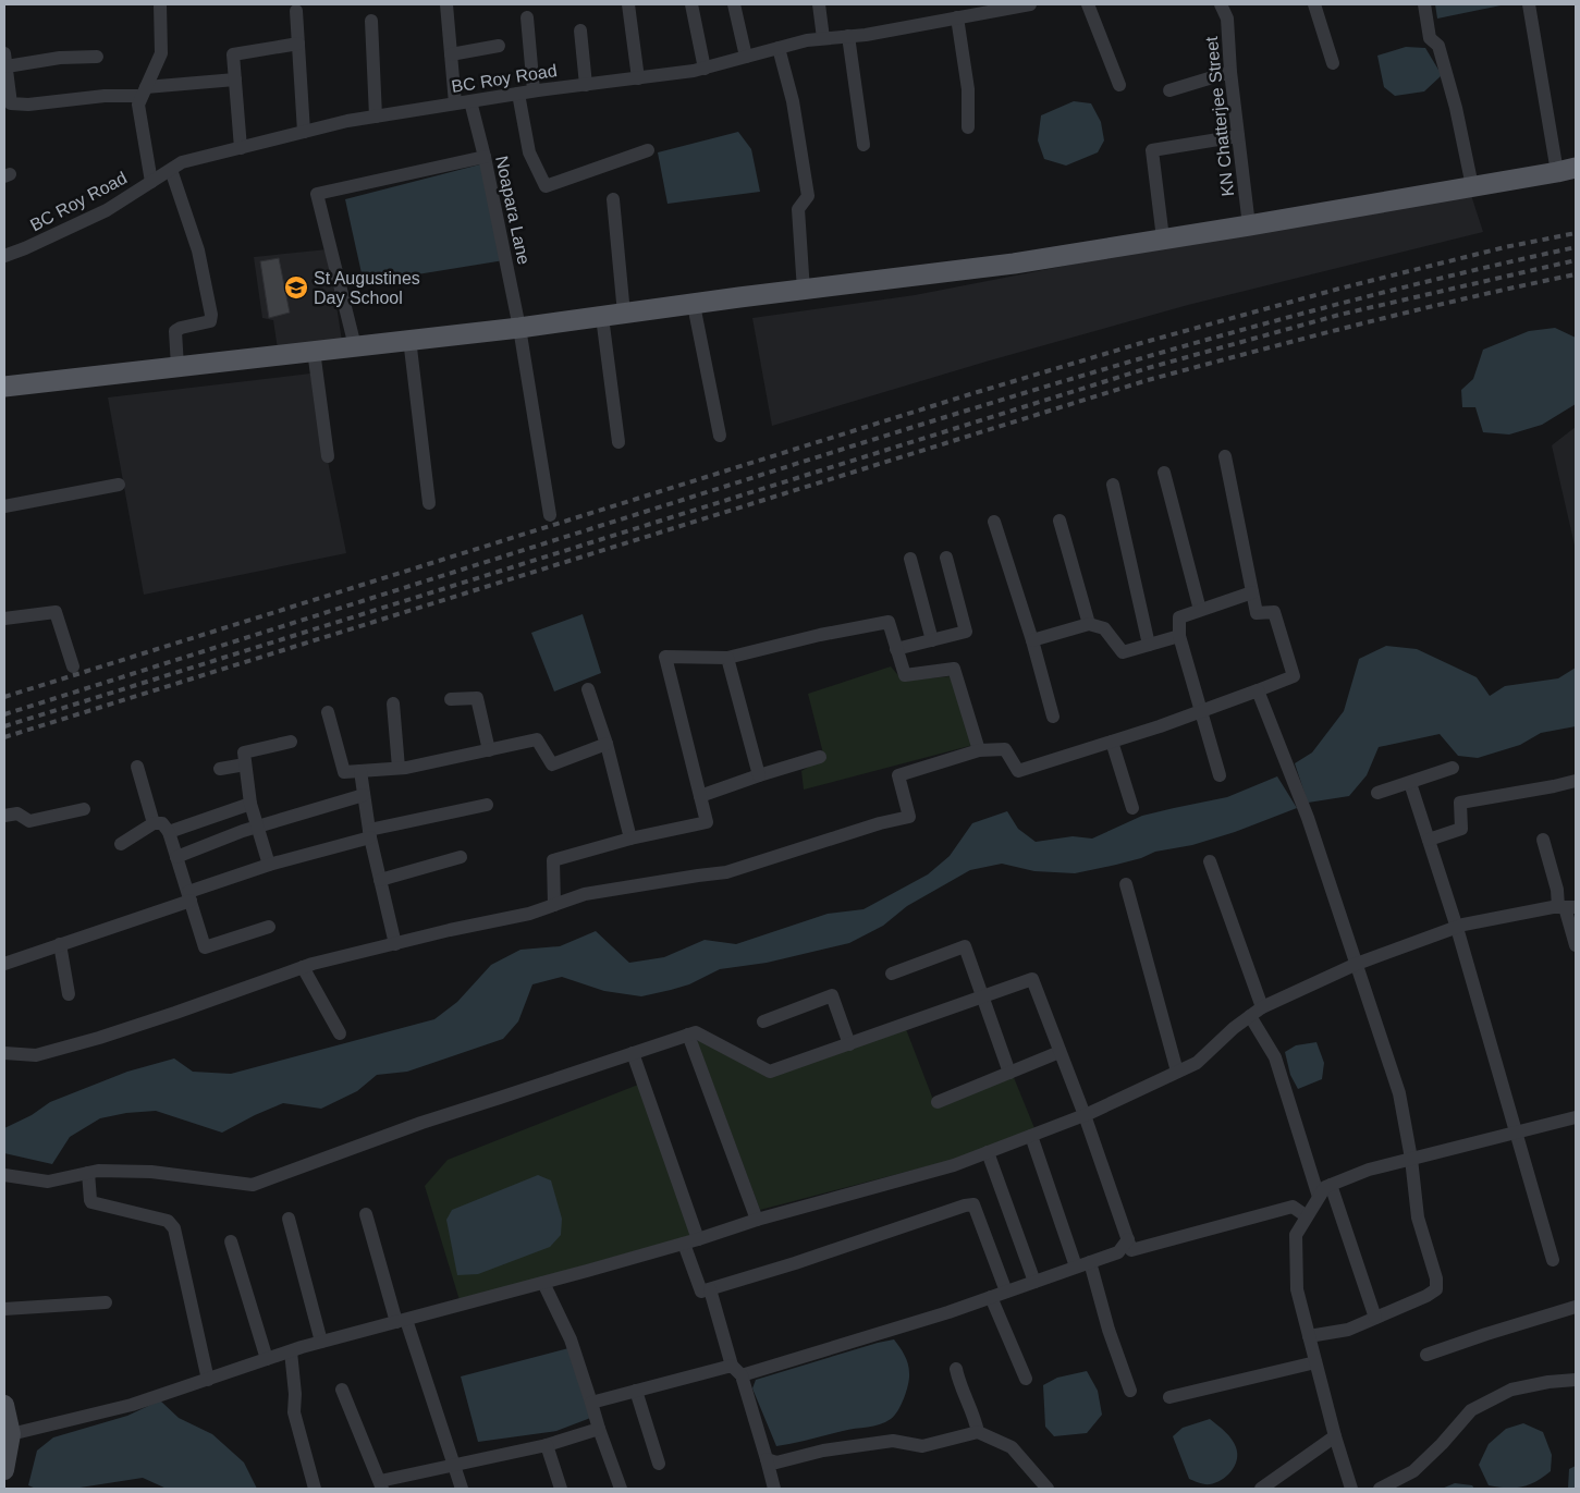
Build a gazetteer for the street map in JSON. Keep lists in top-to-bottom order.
{
  "streets": {
    "street": ["BC Roy Road", "KN Chatterjee Street", "Noapara Lane"]
  },
  "crossings": [
    ["BC Roy Road", "Noapara Lane"]
  ],
  "places": {
    "school or university": ["St Augustines Day School"]
  }
}
